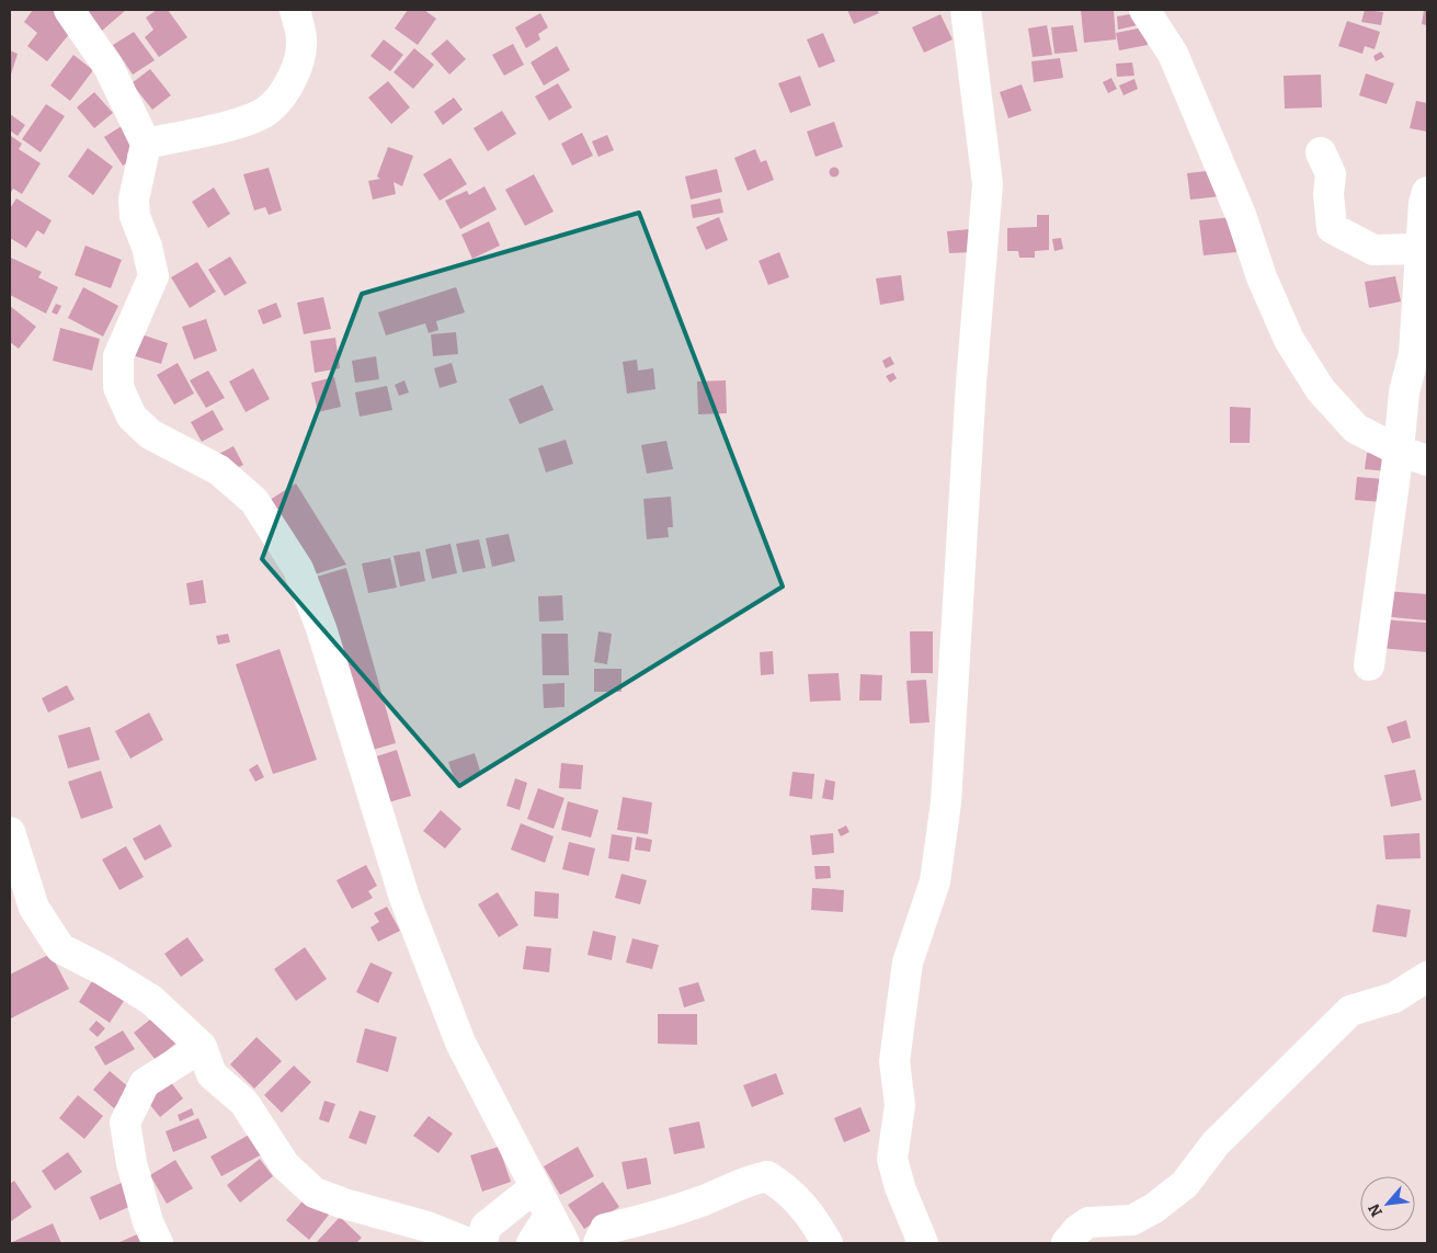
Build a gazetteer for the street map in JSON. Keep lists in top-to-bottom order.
{
  "north": "bottom left"
}
